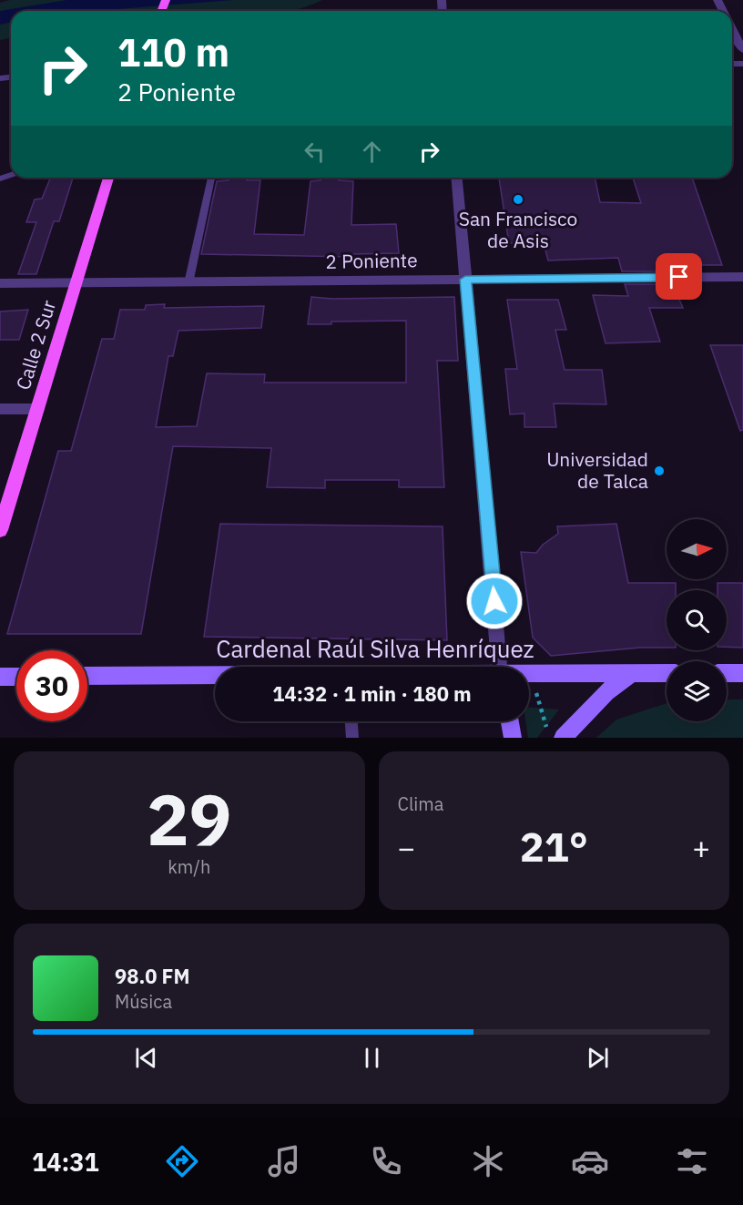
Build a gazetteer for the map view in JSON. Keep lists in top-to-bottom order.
{
  "streets": {
    "main road": ["Calle 2 Sur", "Cardenal Raúl Silva Henríquez"],
    "street": ["2 Poniente"]
  },
  "crossings": [
    ["2 Poniente", "Calle 2 Sur"]
  ],
  "places": ["San Francisco de Asis", "Universidad de Talca"],
  "north": "right",
  "page": {
    "turn": ["110 m", "2 Poniente"],
    "limit": "30",
    "trip": "14:32 · 1 min · 180 m",
    "tile": [
      ["29", "km/h"],
      "Clima"
    ],
    "heat": ["−", "21°", "+"],
    "song": ["98.0 FM", "Música"],
    "tabs": "14:31"
  }
}
